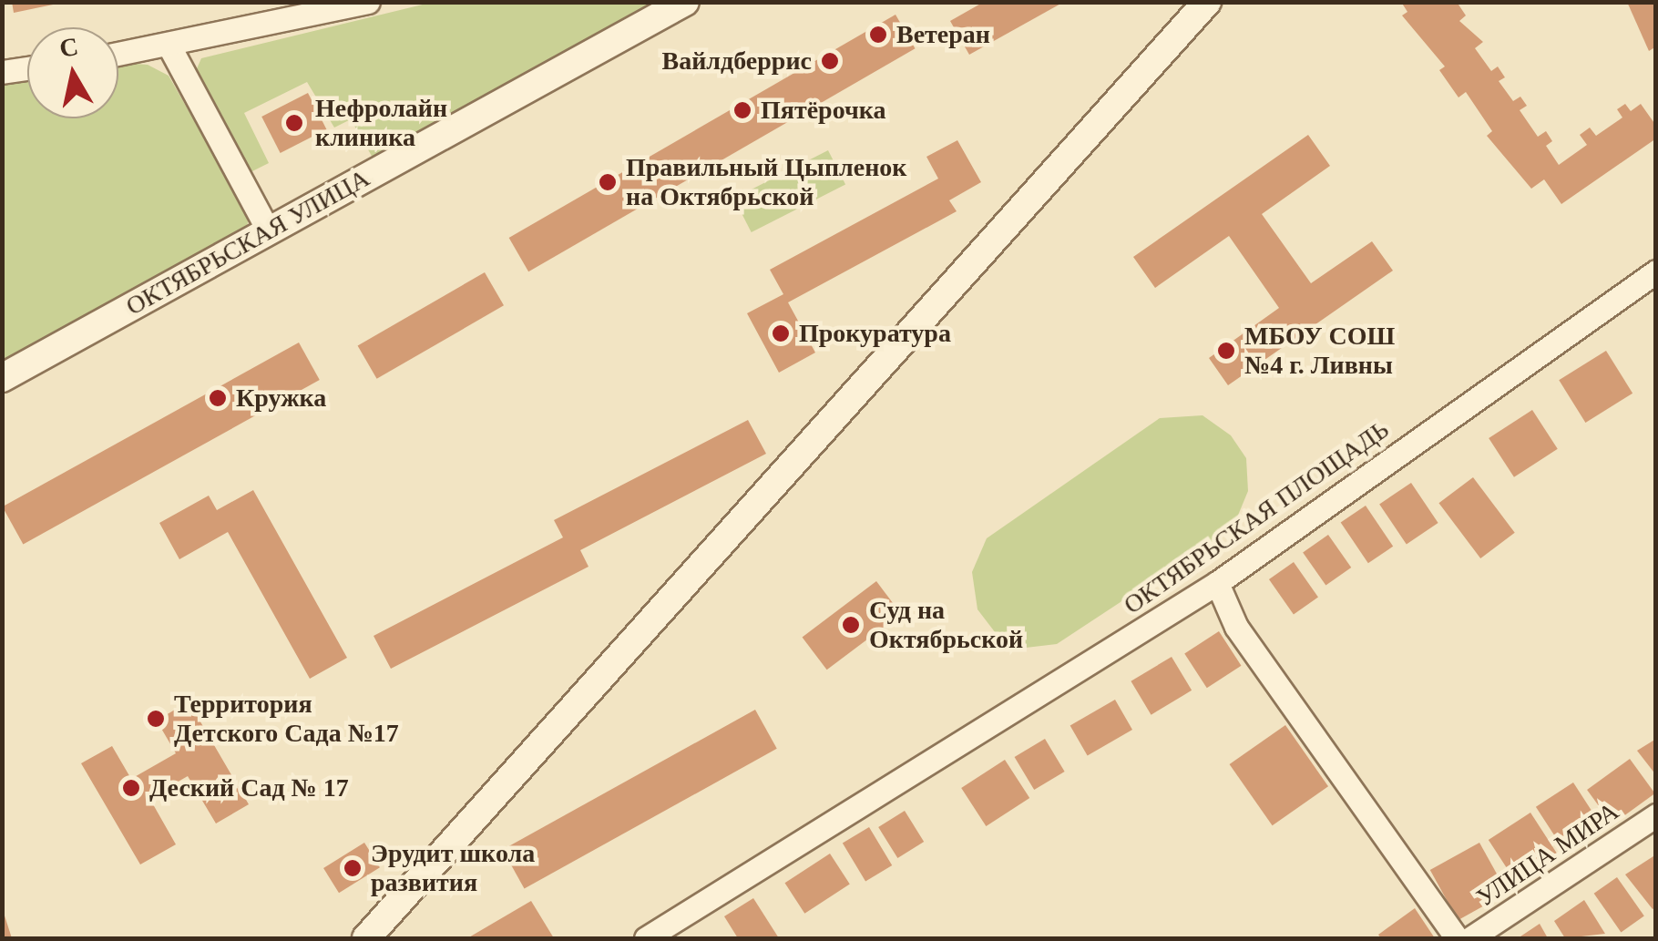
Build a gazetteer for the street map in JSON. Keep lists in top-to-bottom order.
{
  "streets": {
    "street": ["ОКТЯБРЬСКАЯ УЛИЦА", "ОКТЯБРЬСКАЯ ПЛОЩАДЬ", "УЛИЦА МИРА"]
  },
  "places": [
    "Ветеран",
    "Вайлдберрис",
    "Пятёрочка",
    "Нефролайн клиника",
    "Правильный Цыпленок на Октябрьской",
    "Прокуратура",
    "МБОУ СОШ №4 г. Ливны",
    "Кружка",
    "Суд на Октябрьской",
    "Территория Детского Сада №17",
    "Деский Сад № 17",
    "Эрудит школа развития"
  ],
  "north": "top"
}
